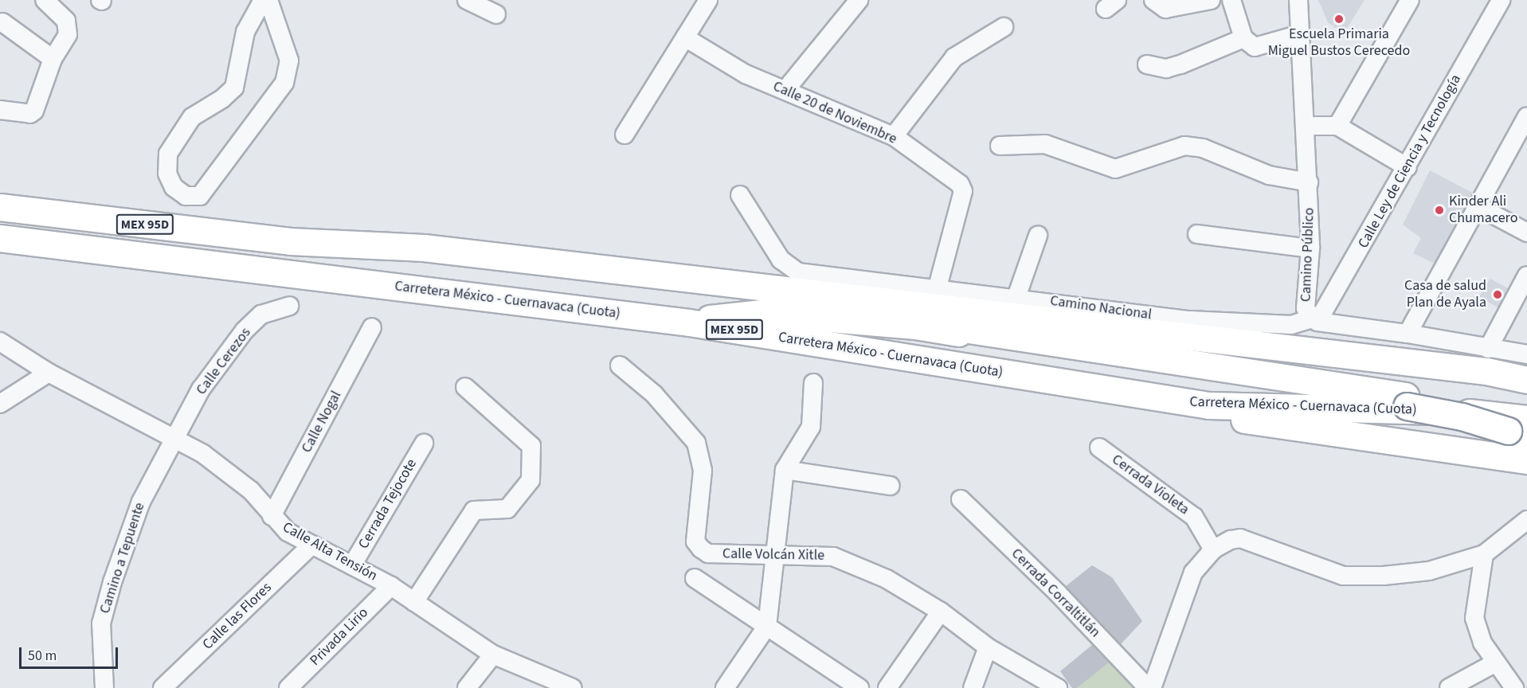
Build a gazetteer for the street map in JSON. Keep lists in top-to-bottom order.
{
  "streets": {
    "highway": ["MEX 95D", "Carretera México - Cuernavaca (Cuota)"],
    "street": [
      "Calle 20 de Noviembre",
      "Calle Ley de Ciencia y Tecnología",
      "Camino Público",
      "Camino Nacional",
      "Calle Cerezos",
      "Calle Nogal",
      "Cerrada Violeta",
      "Cerrada Tejocote",
      "Calle Alta Tensión",
      "Calle Volcán Xitle",
      "Camino a Tepuente",
      "Cerrada Corraltitlán",
      "Calle las Flores",
      "Privada Lirio"
    ]
  },
  "crossings": [
    ["Calle 20 de Noviembre", "Camino Nacional"],
    ["Calle Ley de Ciencia y Tecnología", "Camino Público"],
    ["Calle Ley de Ciencia y Tecnología", "Camino Nacional"],
    ["Camino Público", "Camino Nacional"],
    ["Calle Cerezos", "Calle Alta Tensión"],
    ["Calle Cerezos", "Camino a Tepuente"],
    ["Calle Nogal", "Calle Alta Tensión"],
    ["Cerrada Tejocote", "Calle Alta Tensión"],
    ["Calle Alta Tensión", "Camino a Tepuente"],
    ["Calle Alta Tensión", "Calle las Flores"],
    ["Calle Alta Tensión", "Privada Lirio"]
  ],
  "places": ["Escuela Primaria Miguel Bustos Cerecedo", "Kinder Ali Chumacero", "Casa de salud Plan de Ayala"],
  "scale_bar": "50 m"
}
